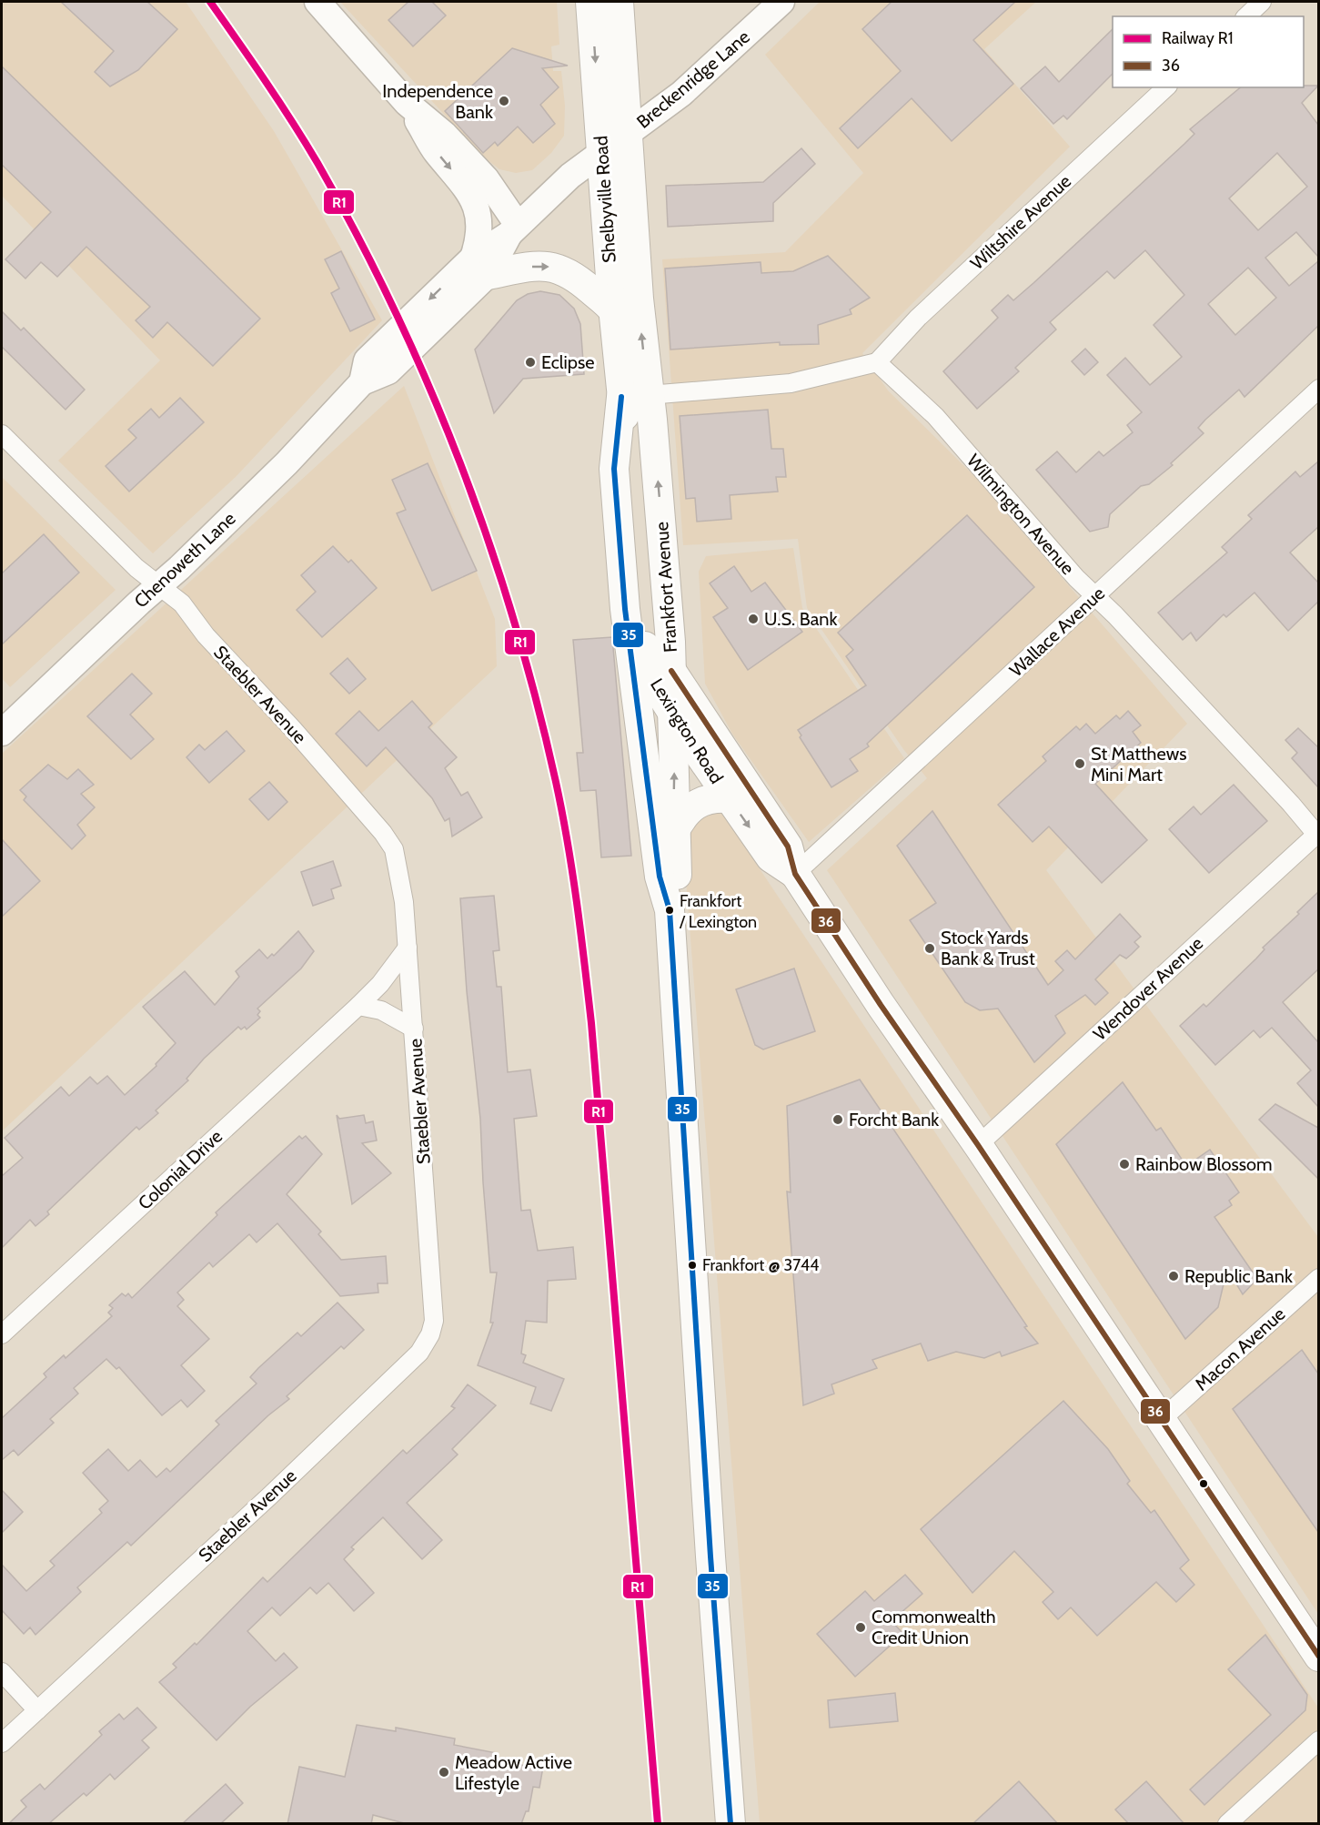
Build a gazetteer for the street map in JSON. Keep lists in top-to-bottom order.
{
  "streets": {
    "main road": [
      "Breckenridge Lane",
      "Shelbyville Road",
      "Chenoweth Lane",
      "Frankfort Avenue",
      "Lexington Road"
    ],
    "street": [
      "Wiltshire Avenue",
      "Wilmington Avenue",
      "Wallace Avenue",
      "Staebler Avenue",
      "Wendover Avenue",
      "Colonial Drive",
      "Macon Avenue"
    ]
  },
  "crossings": [
    ["Breckenridge Lane", "Shelbyville Road"],
    ["Breckenridge Lane", "Chenoweth Lane"],
    ["Shelbyville Road", "Chenoweth Lane"],
    ["Shelbyville Road", "Frankfort Avenue"],
    ["Shelbyville Road", "Lexington Road"],
    ["Wiltshire Avenue", "Wilmington Avenue"],
    ["Wilmington Avenue", "Wallace Avenue"],
    ["Wilmington Avenue", "Wendover Avenue"],
    ["Chenoweth Lane", "Staebler Avenue"],
    ["Frankfort Avenue", "Lexington Road"],
    ["Wallace Avenue", "Lexington Road"],
    ["Staebler Avenue", "Colonial Drive"],
    ["Lexington Road", "Wendover Avenue"],
    ["Lexington Road", "Macon Avenue"]
  ],
  "places": [
    "Independence Bank",
    "Eclipse",
    "U.S. Bank",
    "St Matthews Mini Mart",
    "Frankfort / Lexington",
    "Stock Yards Bank & Trust",
    "Forcht Bank",
    "Rainbow Blossom",
    "Frankfort @ 3744",
    "Republic Bank",
    "Commonwealth Credit Union",
    "Meadow Active Lifestyle"
  ],
  "lines": ["rail line R1", "transit line 35", "transit line 36"],
  "legend": ["Railway R1", "36"]
}
